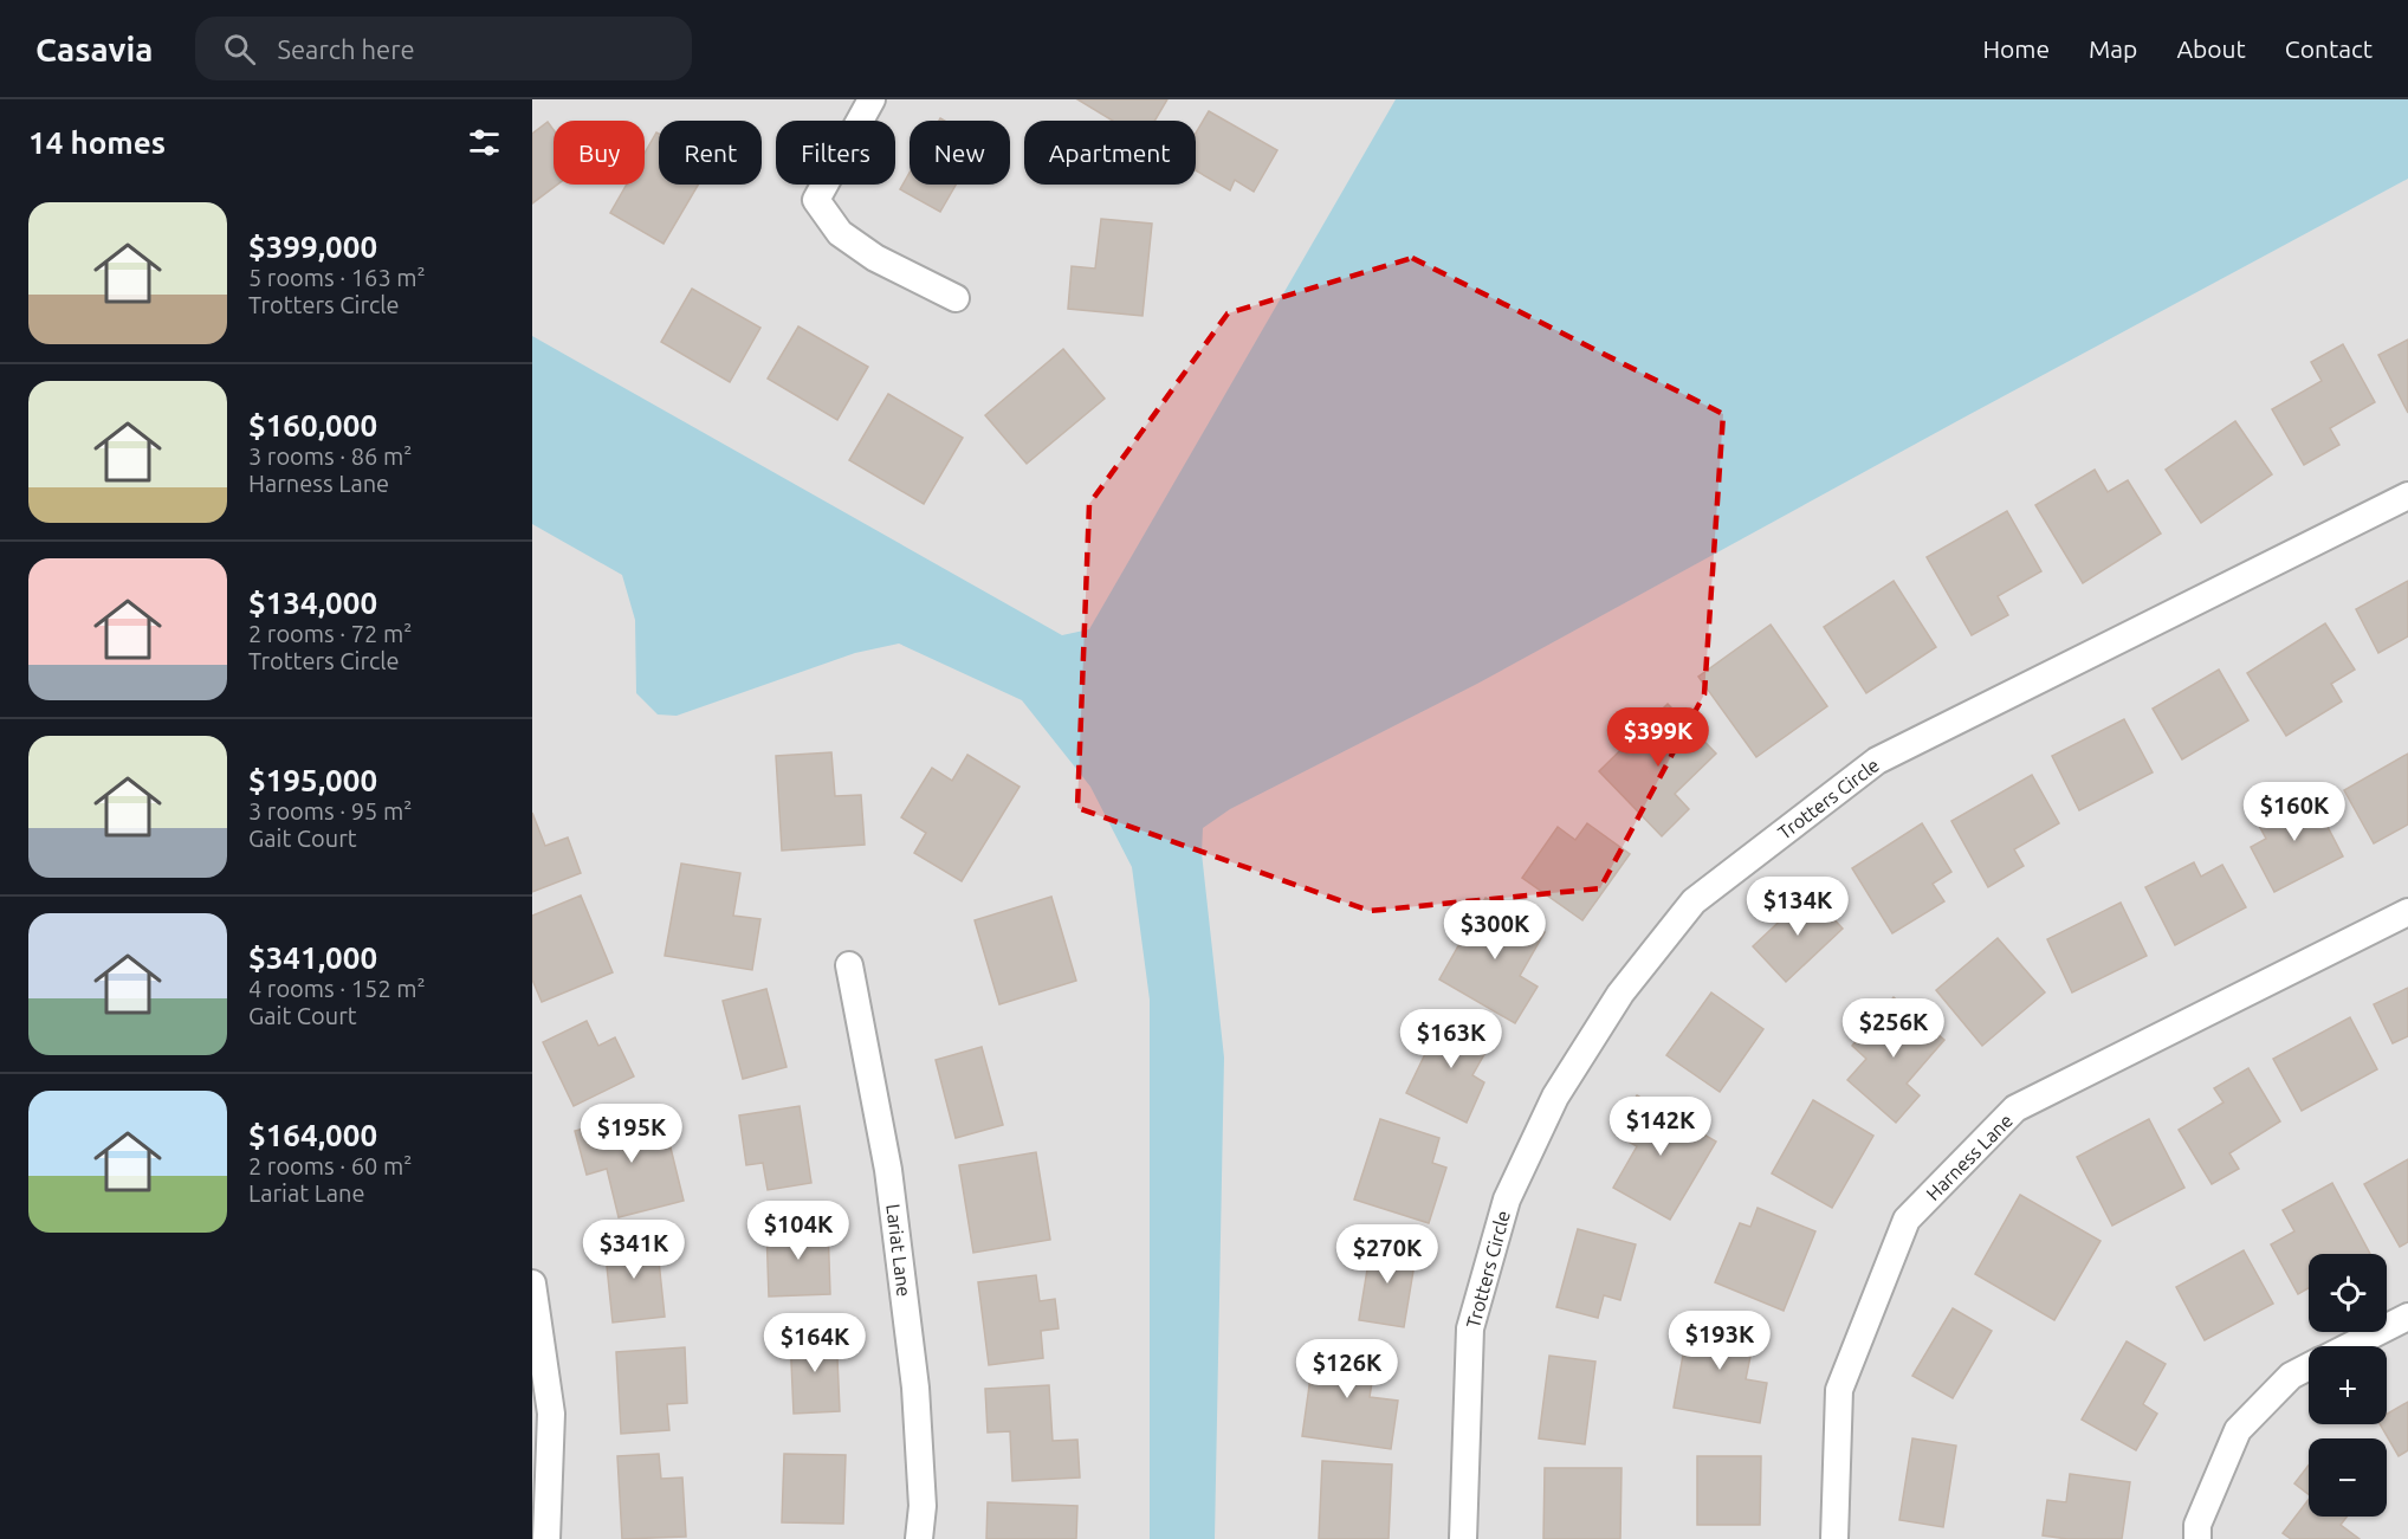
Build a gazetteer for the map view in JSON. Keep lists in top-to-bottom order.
{
  "streets": {
    "street": ["Trotters Circle", "Harness Lane", "Lariat Lane"]
  },
  "page": {
    "header": "Casavia",
    "search": "Search here",
    "nav": [
      "Home",
      "Map",
      "About",
      "Contact"
    ],
    "heading": "14 homes",
    "chip": [
      "Buy",
      "Rent",
      "Filters",
      "New",
      "Apartment"
    ],
    "list": [
      {
        "name": "$399,000",
        "note": "5 rooms · 163 m² · Trotters Circle"
      },
      {
        "name": "$160,000",
        "note": "3 rooms · 86 m² · Harness Lane"
      },
      {
        "name": "$134,000",
        "note": "2 rooms · 72 m² · Trotters Circle"
      },
      {
        "name": "$195,000",
        "note": "3 rooms · 95 m² · Gait Court"
      },
      {
        "name": "$341,000",
        "note": "4 rooms · 152 m² · Gait Court"
      },
      {
        "name": "$164,000",
        "note": "2 rooms · 60 m² · Lariat Lane"
      }
    ],
    "price": [
      "$399K",
      "$160K",
      "$134K",
      "$300K",
      "$256K",
      "$163K",
      "$142K",
      "$195K",
      "$104K",
      "$341K",
      "$270K",
      "$193K",
      "$164K",
      "$126K"
    ],
    "map_buttons": ["+", "−"]
  }
}
